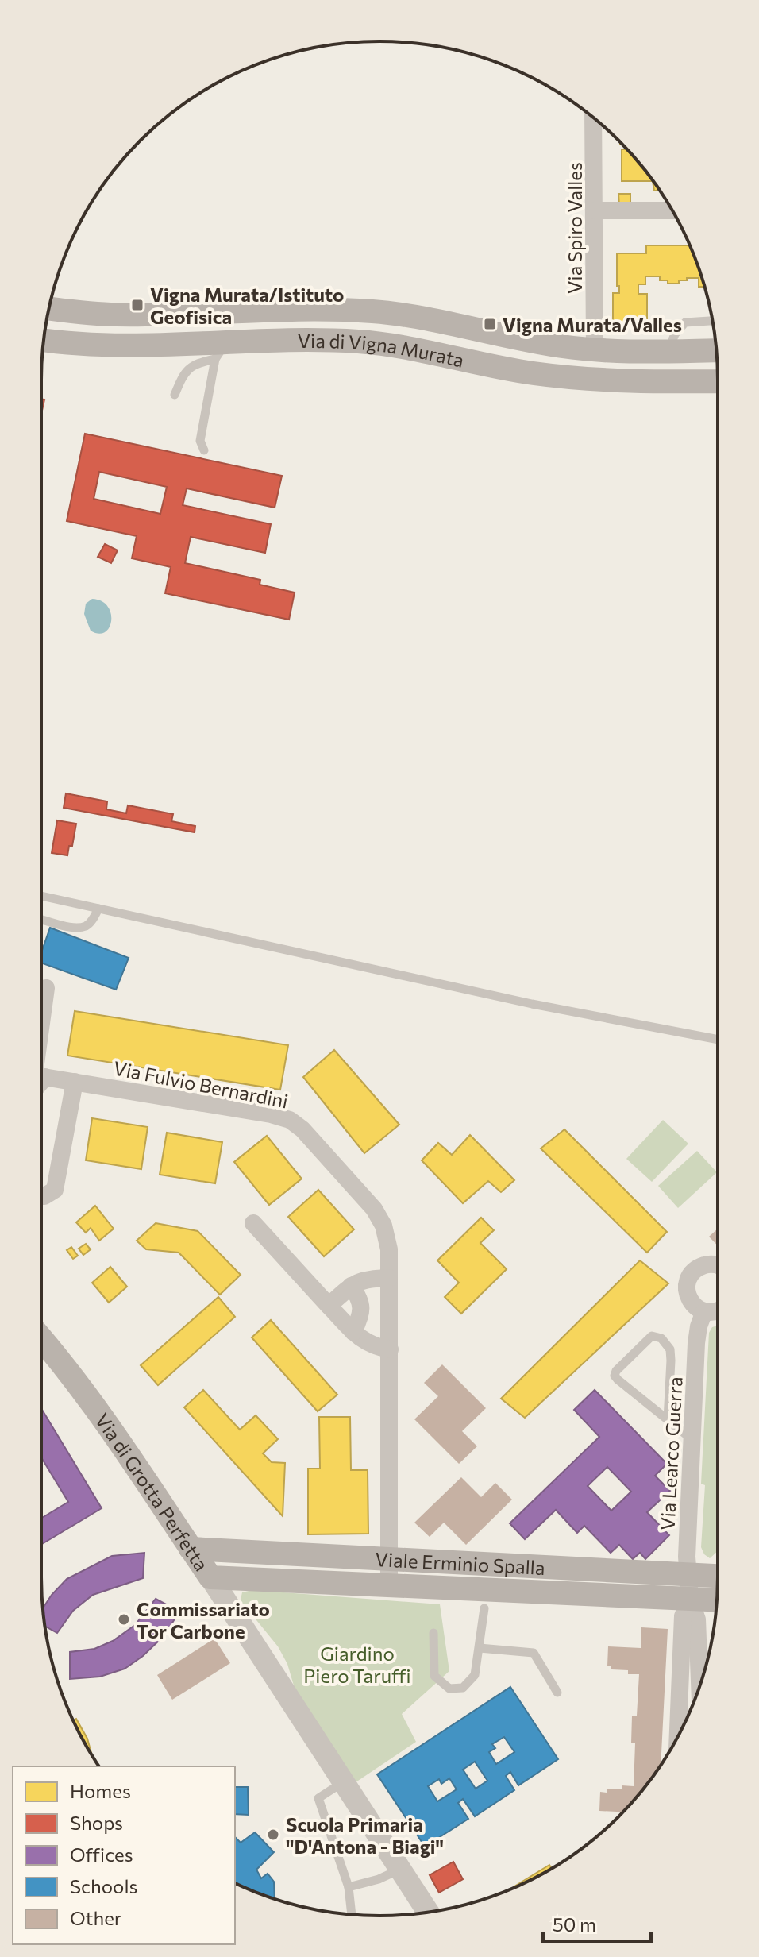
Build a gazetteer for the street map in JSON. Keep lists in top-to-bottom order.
{
  "streets": {
    "main road": ["Via di Vigna Murata", "Via di Grotta Perfetta", "Viale Erminio Spalla"],
    "street": ["Via Spiro Valles", "Via Fulvio Bernardini", "Via Learco Guerra"]
  },
  "crossings": [
    ["Via Spiro Valles", "Via di Vigna Murata"],
    ["Via Fulvio Bernardini", "Viale Erminio Spalla"],
    ["Via Learco Guerra", "Viale Erminio Spalla"],
    ["Via di Grotta Perfetta", "Viale Erminio Spalla"]
  ],
  "parks": ["Giardino Piero Taruffi"],
  "places": {
    "transit": ["Vigna Murata/Istituto Geofisica", "Vigna Murata/Valles"],
    "other": ["Commissariato Tor Carbone", "Scuola Primaria \"D'Antona - Biagi\""]
  },
  "legend": [
    "Homes",
    "Shops",
    "Offices",
    "Schools",
    "Other"
  ],
  "scale_bar": "50 m"
}
